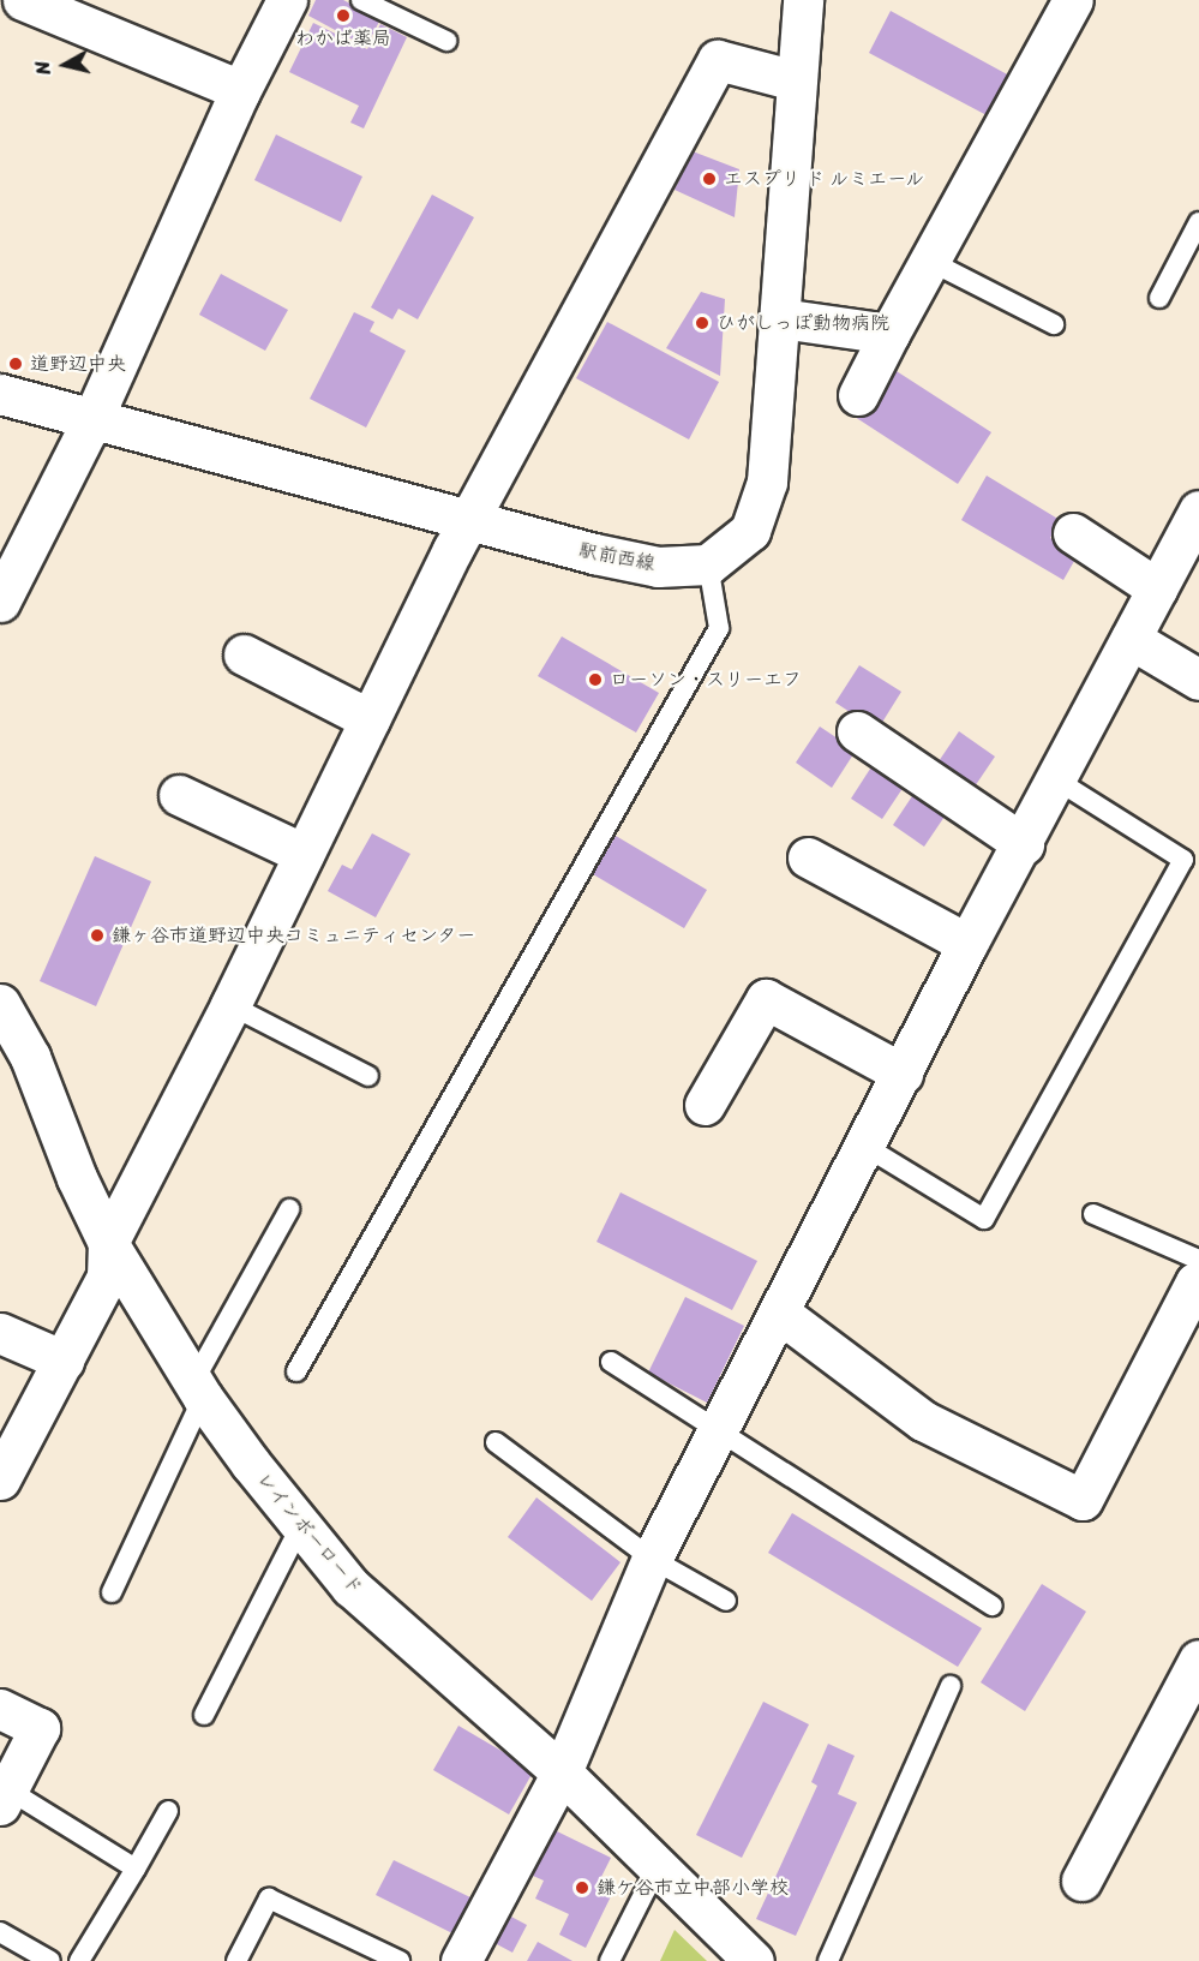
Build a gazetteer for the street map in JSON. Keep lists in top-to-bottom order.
{
  "streets": {
    "street": ["駅前西線", "レインボーロード"]
  },
  "places": [
    "わかば薬局",
    "エスプリ ド ルミエール",
    "ひがしっぽ動物病院",
    "道野辺中央",
    "ローソン・スリーエフ",
    "鎌ヶ谷市道野辺中央コミュニティセンター",
    "鎌ケ谷市立中部小学校"
  ],
  "north": "left"
}
